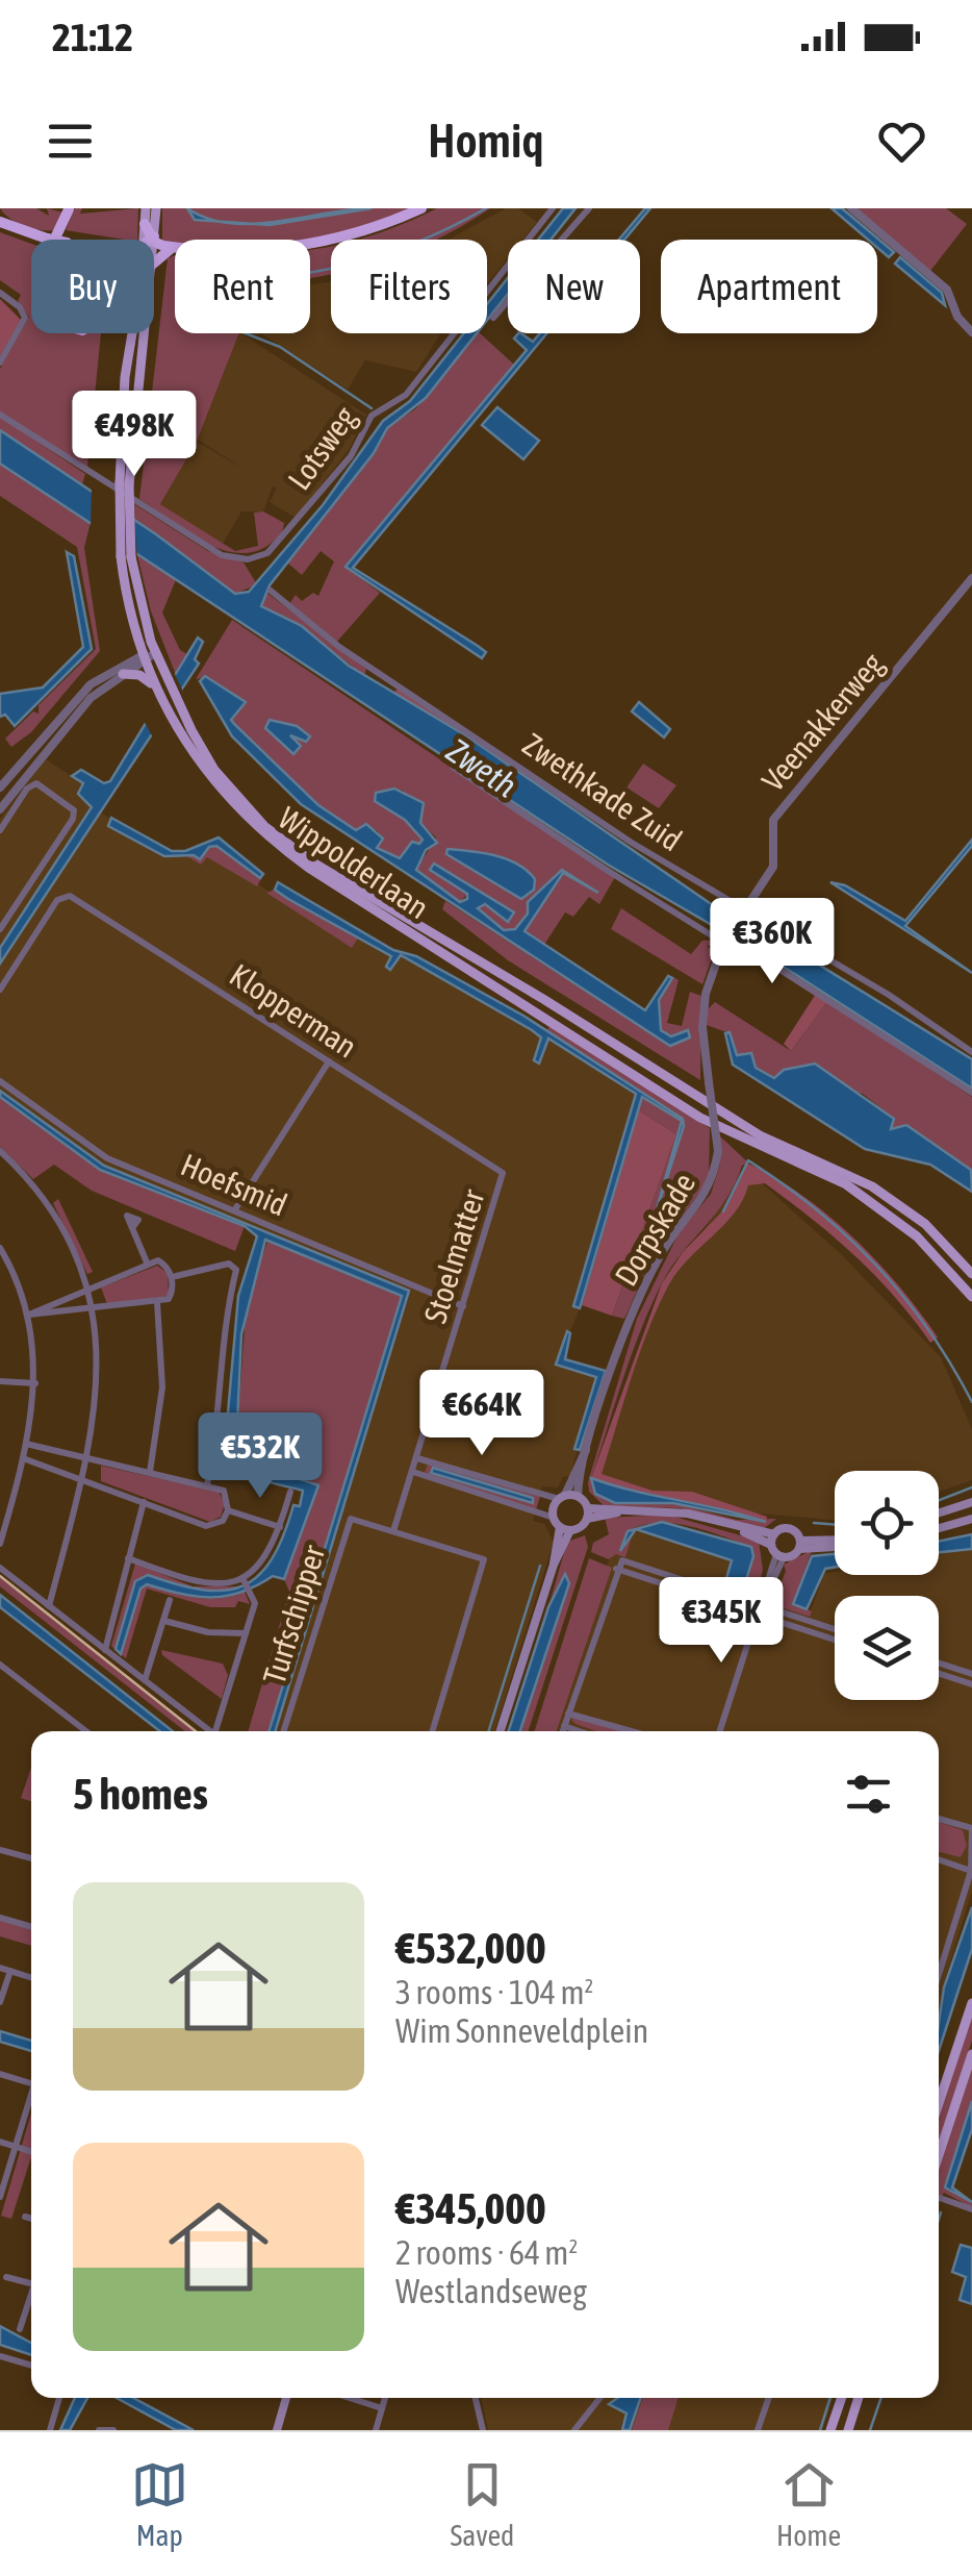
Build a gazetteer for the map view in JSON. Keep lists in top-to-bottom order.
{
  "streets": {
    "main road": ["Wippolderlaan"],
    "street": [
      "Lotsweg",
      "Veenakkerweg",
      "Zwethkade Zuid",
      "Klopperman",
      "Hoefsmid",
      "Dorpskade",
      "Stoelmatter",
      "Turfschipper"
    ]
  },
  "crossings": [
    ["Veenakkerweg", "Zwethkade Zuid"],
    ["Veenakkerweg", "Dorpskade"],
    ["Zwethkade Zuid", "Dorpskade"],
    ["Klopperman", "Stoelmatter"],
    ["Hoefsmid", "Stoelmatter"],
    ["Stoelmatter", "Turfschipper"]
  ],
  "water": ["Zweth"],
  "page": {
    "status": "21:12",
    "header": "Homiq",
    "chip": [
      "Buy",
      "Rent",
      "Filters",
      "New",
      "Apartment"
    ],
    "price": [
      "€498K",
      "€360K",
      "€664K",
      "€532K",
      "€345K"
    ],
    "heading": "5 homes",
    "list": [
      {
        "name": "€532,000",
        "note": "3 rooms · 104 m² · Wim Sonneveldplein"
      },
      {
        "name": "€345,000",
        "note": "2 rooms · 64 m² · Westlandseweg"
      }
    ],
    "tabs": ["Map", "Saved", "Home"]
  }
}
